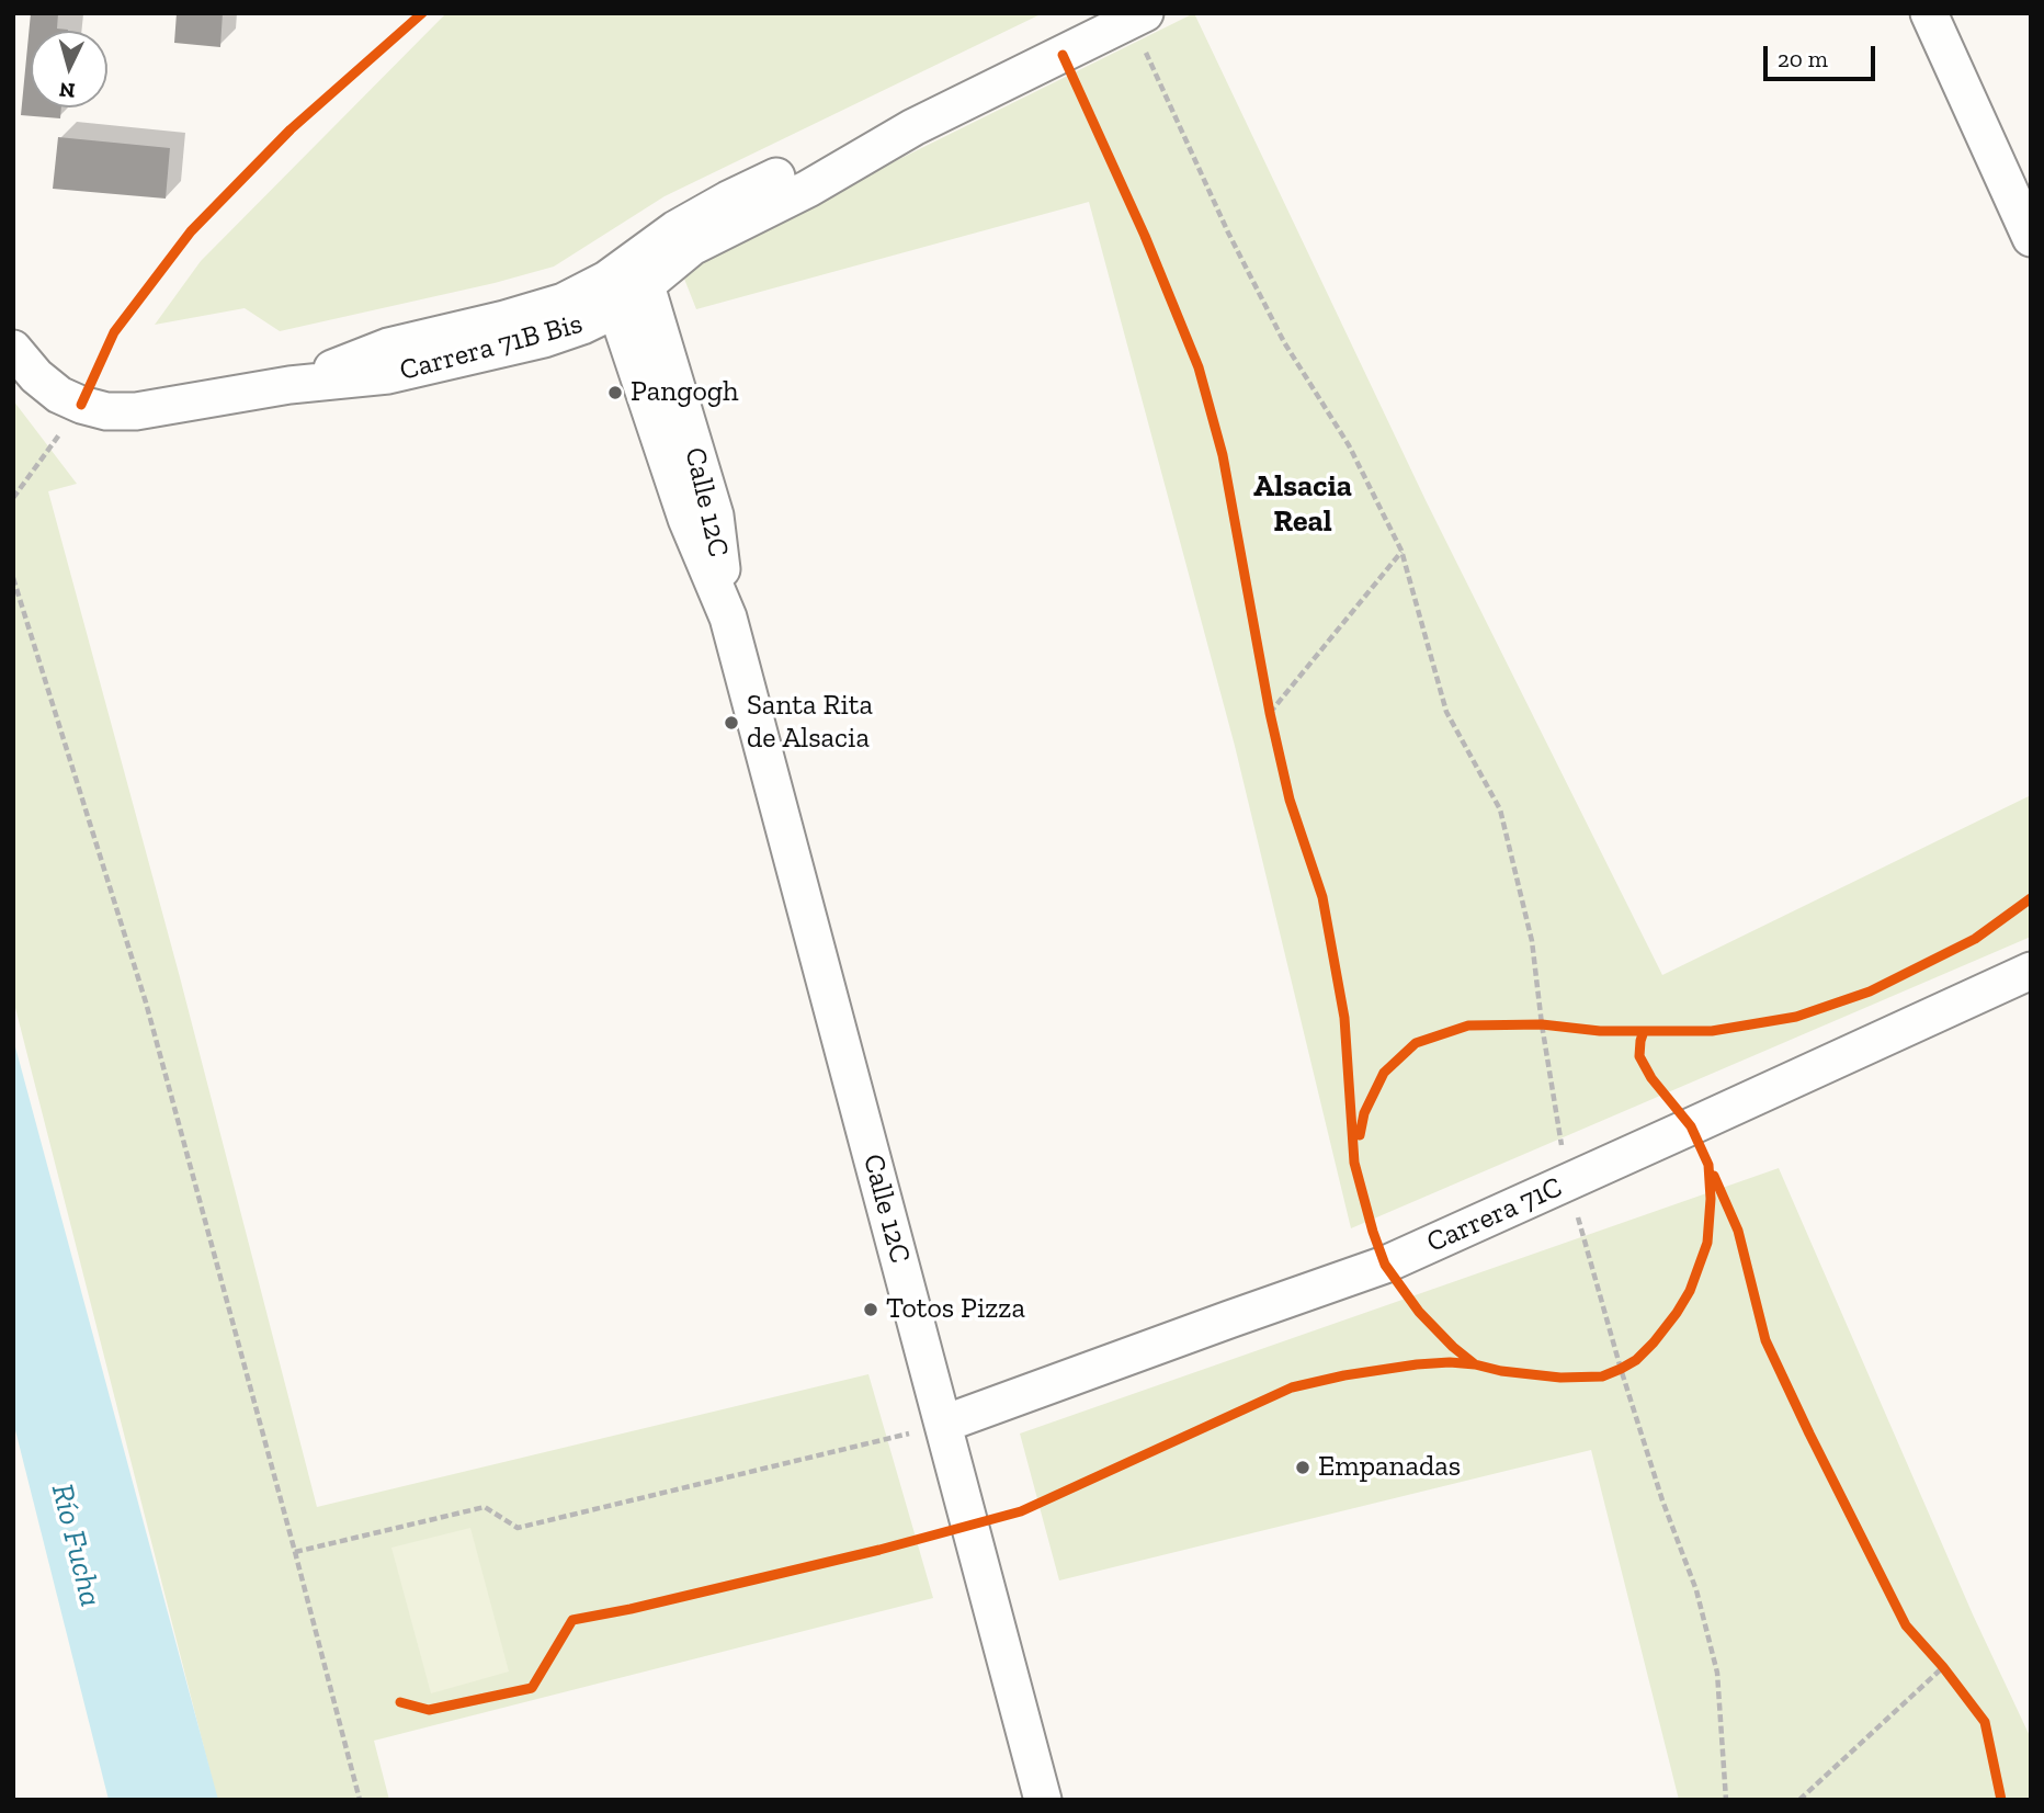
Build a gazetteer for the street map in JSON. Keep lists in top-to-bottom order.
{
  "streets": {
    "street": ["Carrera 71B Bis", "Calle 12C", "Carrera 71C"]
  },
  "crossings": [
    ["Carrera 71B Bis", "Calle 12C"],
    ["Calle 12C", "Carrera 71C"]
  ],
  "districts": ["Alsacia Real"],
  "water": ["Río Fucha"],
  "places": [
    "Pangogh",
    "Santa Rita de Alsacia",
    "Totos Pizza",
    "Empanadas"
  ],
  "scale_bar": "20 m",
  "north": "bottom"
}
